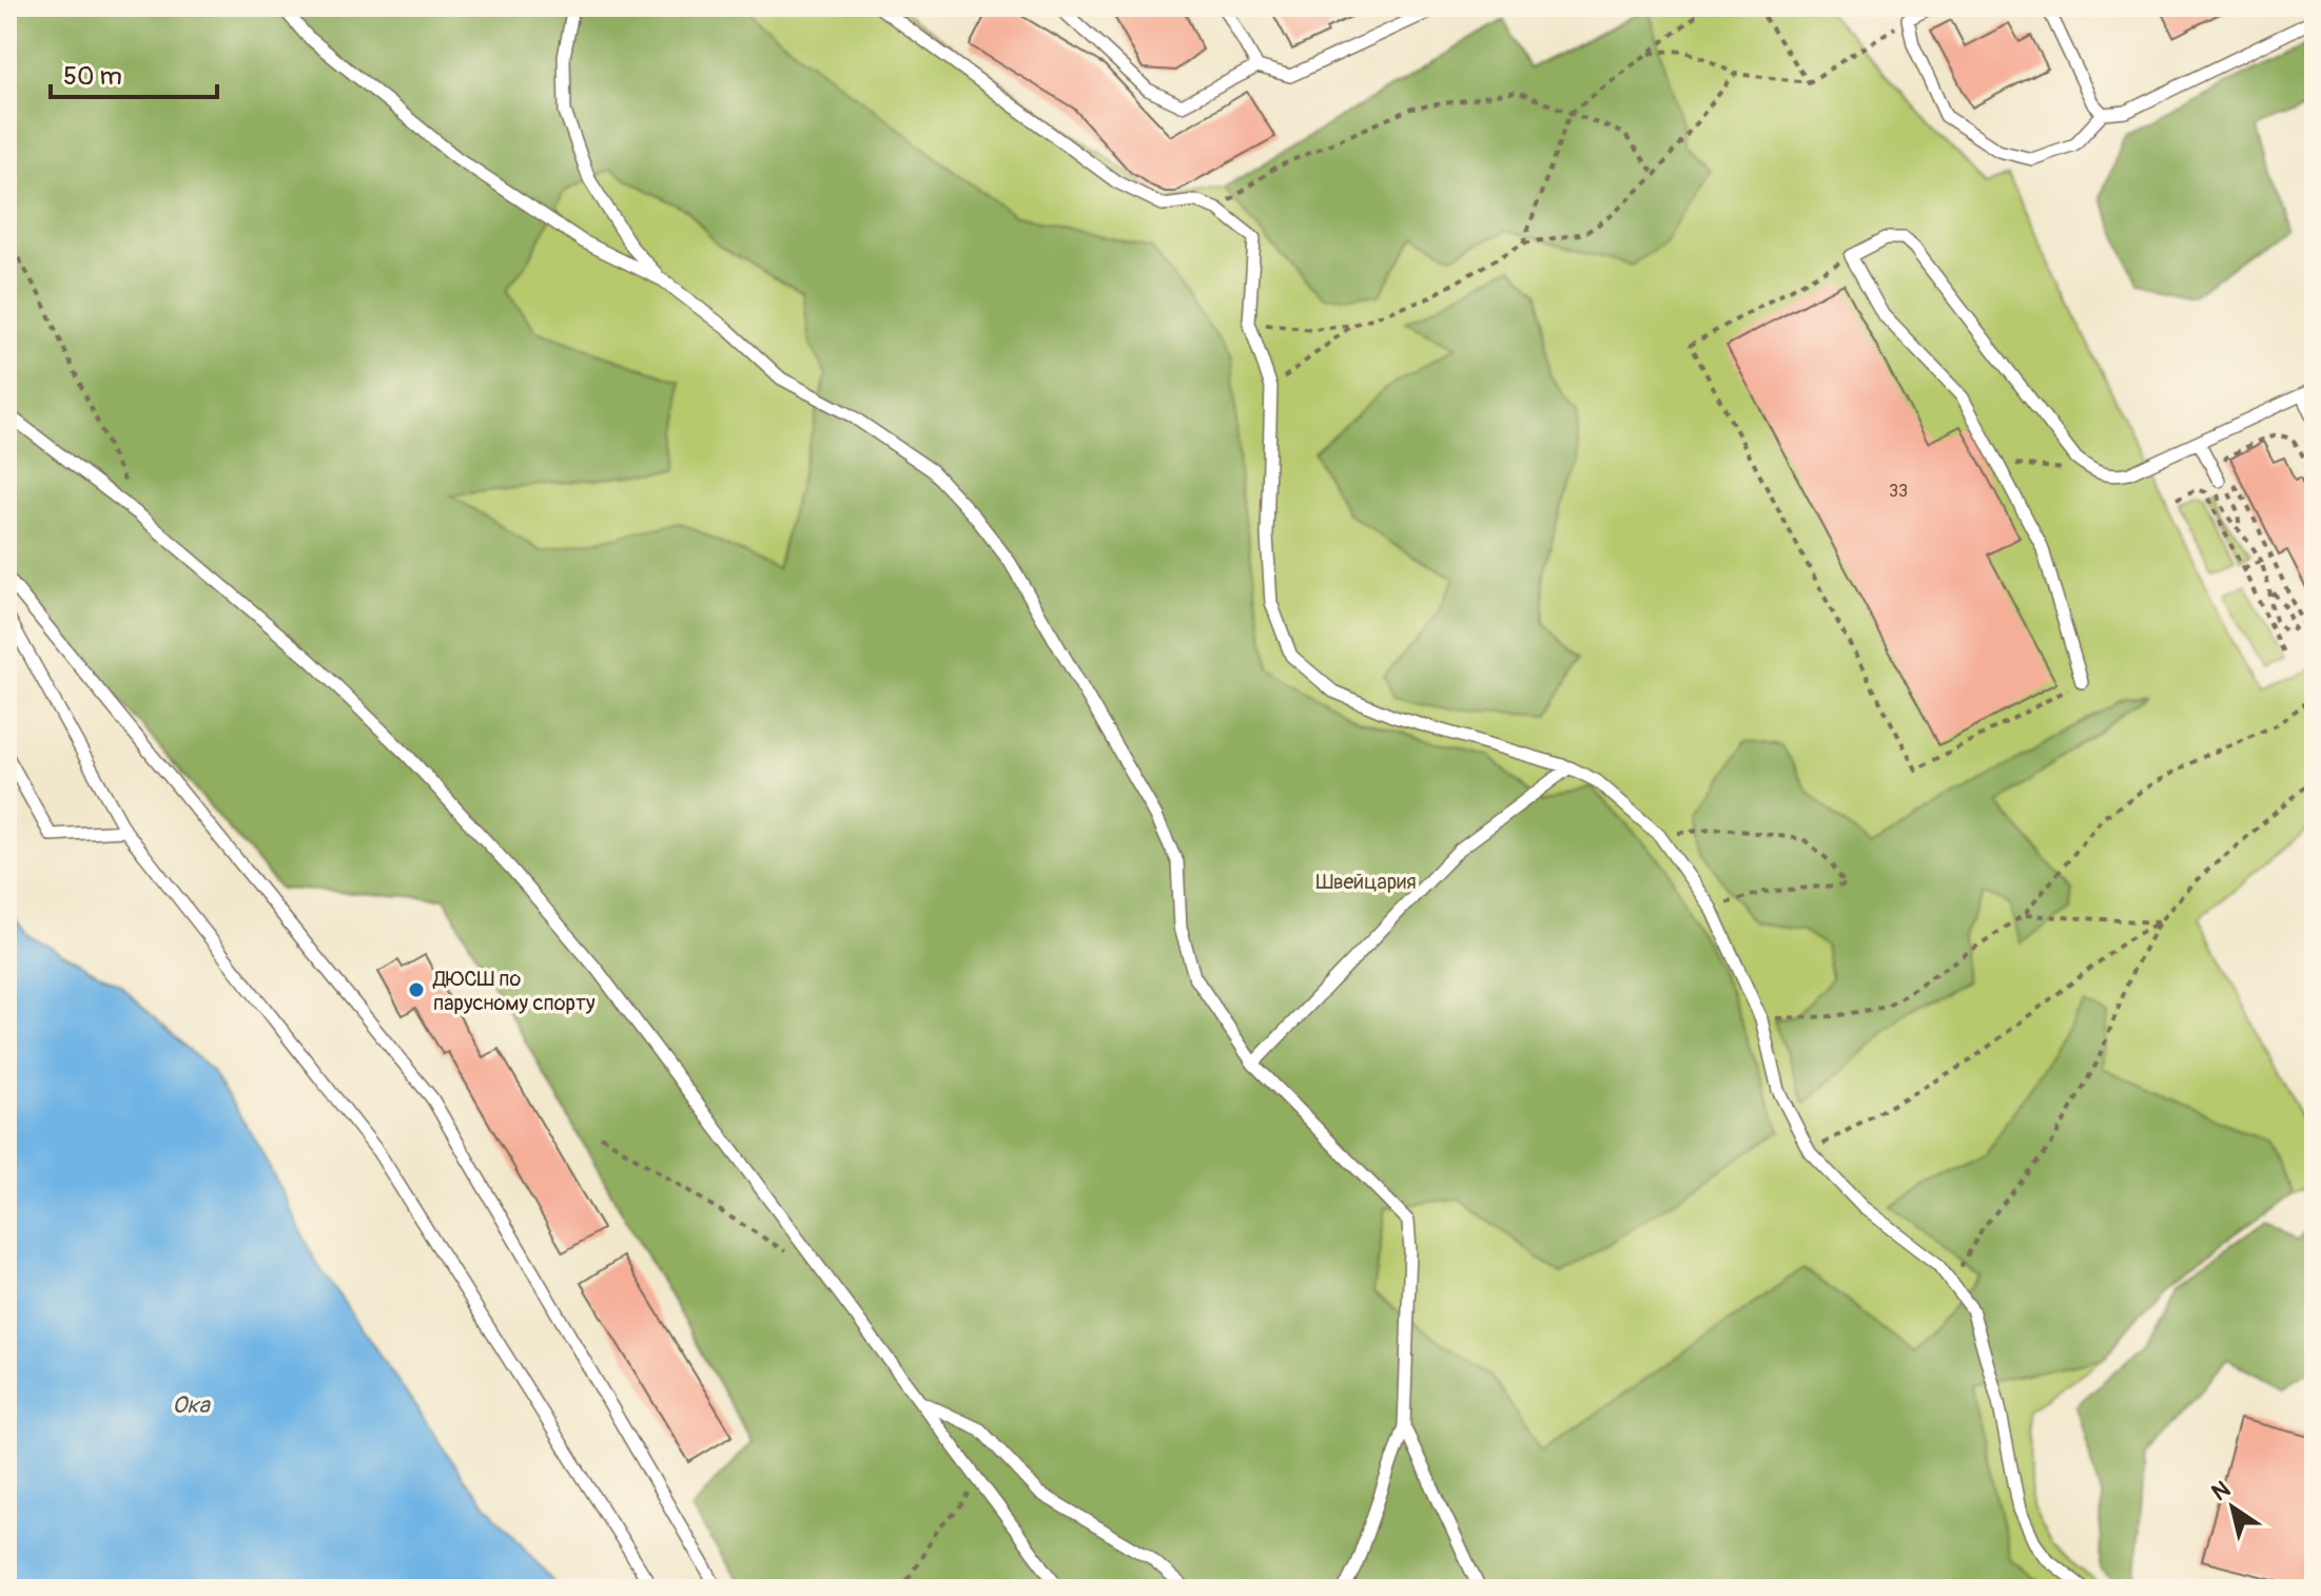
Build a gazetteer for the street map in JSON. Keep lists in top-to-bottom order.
{
  "water": ["Ока"],
  "parks": ["Швейцария"],
  "places": ["ДЮСШ по парусному спорту"],
  "house_numbers": ["33"],
  "scale_bar": "50 m",
  "north": "top left"
}
